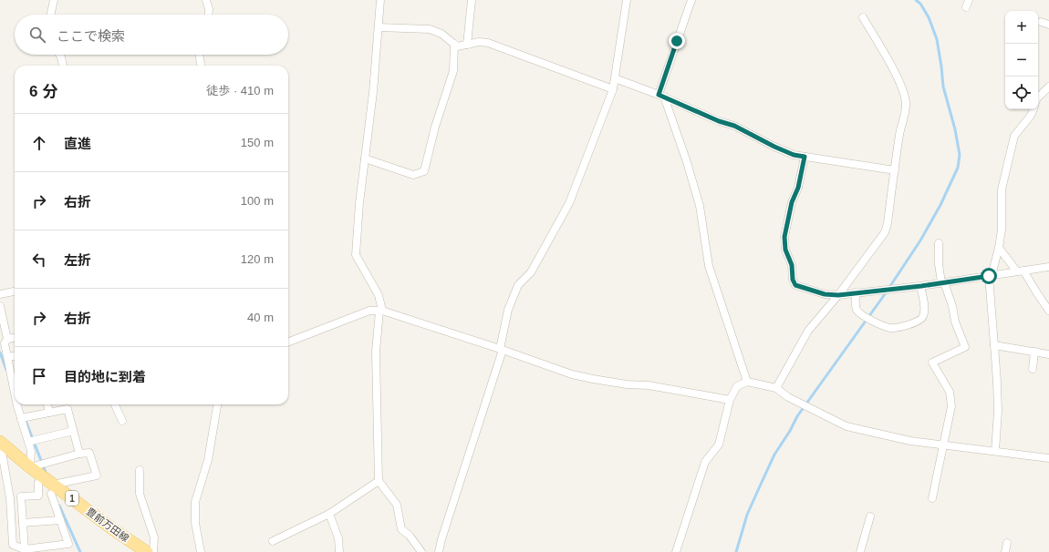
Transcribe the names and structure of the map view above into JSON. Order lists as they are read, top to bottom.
{
  "streets": {
    "main road": ["1", "豊前万田線"]
  },
  "page": {
    "map_buttons": ["+", "−"],
    "search": "ここで検索",
    "heading": ["6 分", "徒歩 · 410 m"],
    "list": [
      ["直進", "150 m"],
      ["右折", "100 m"],
      ["左折", "120 m"],
      ["右折", "40 m"],
      "目的地に到着"
    ]
  }
}
